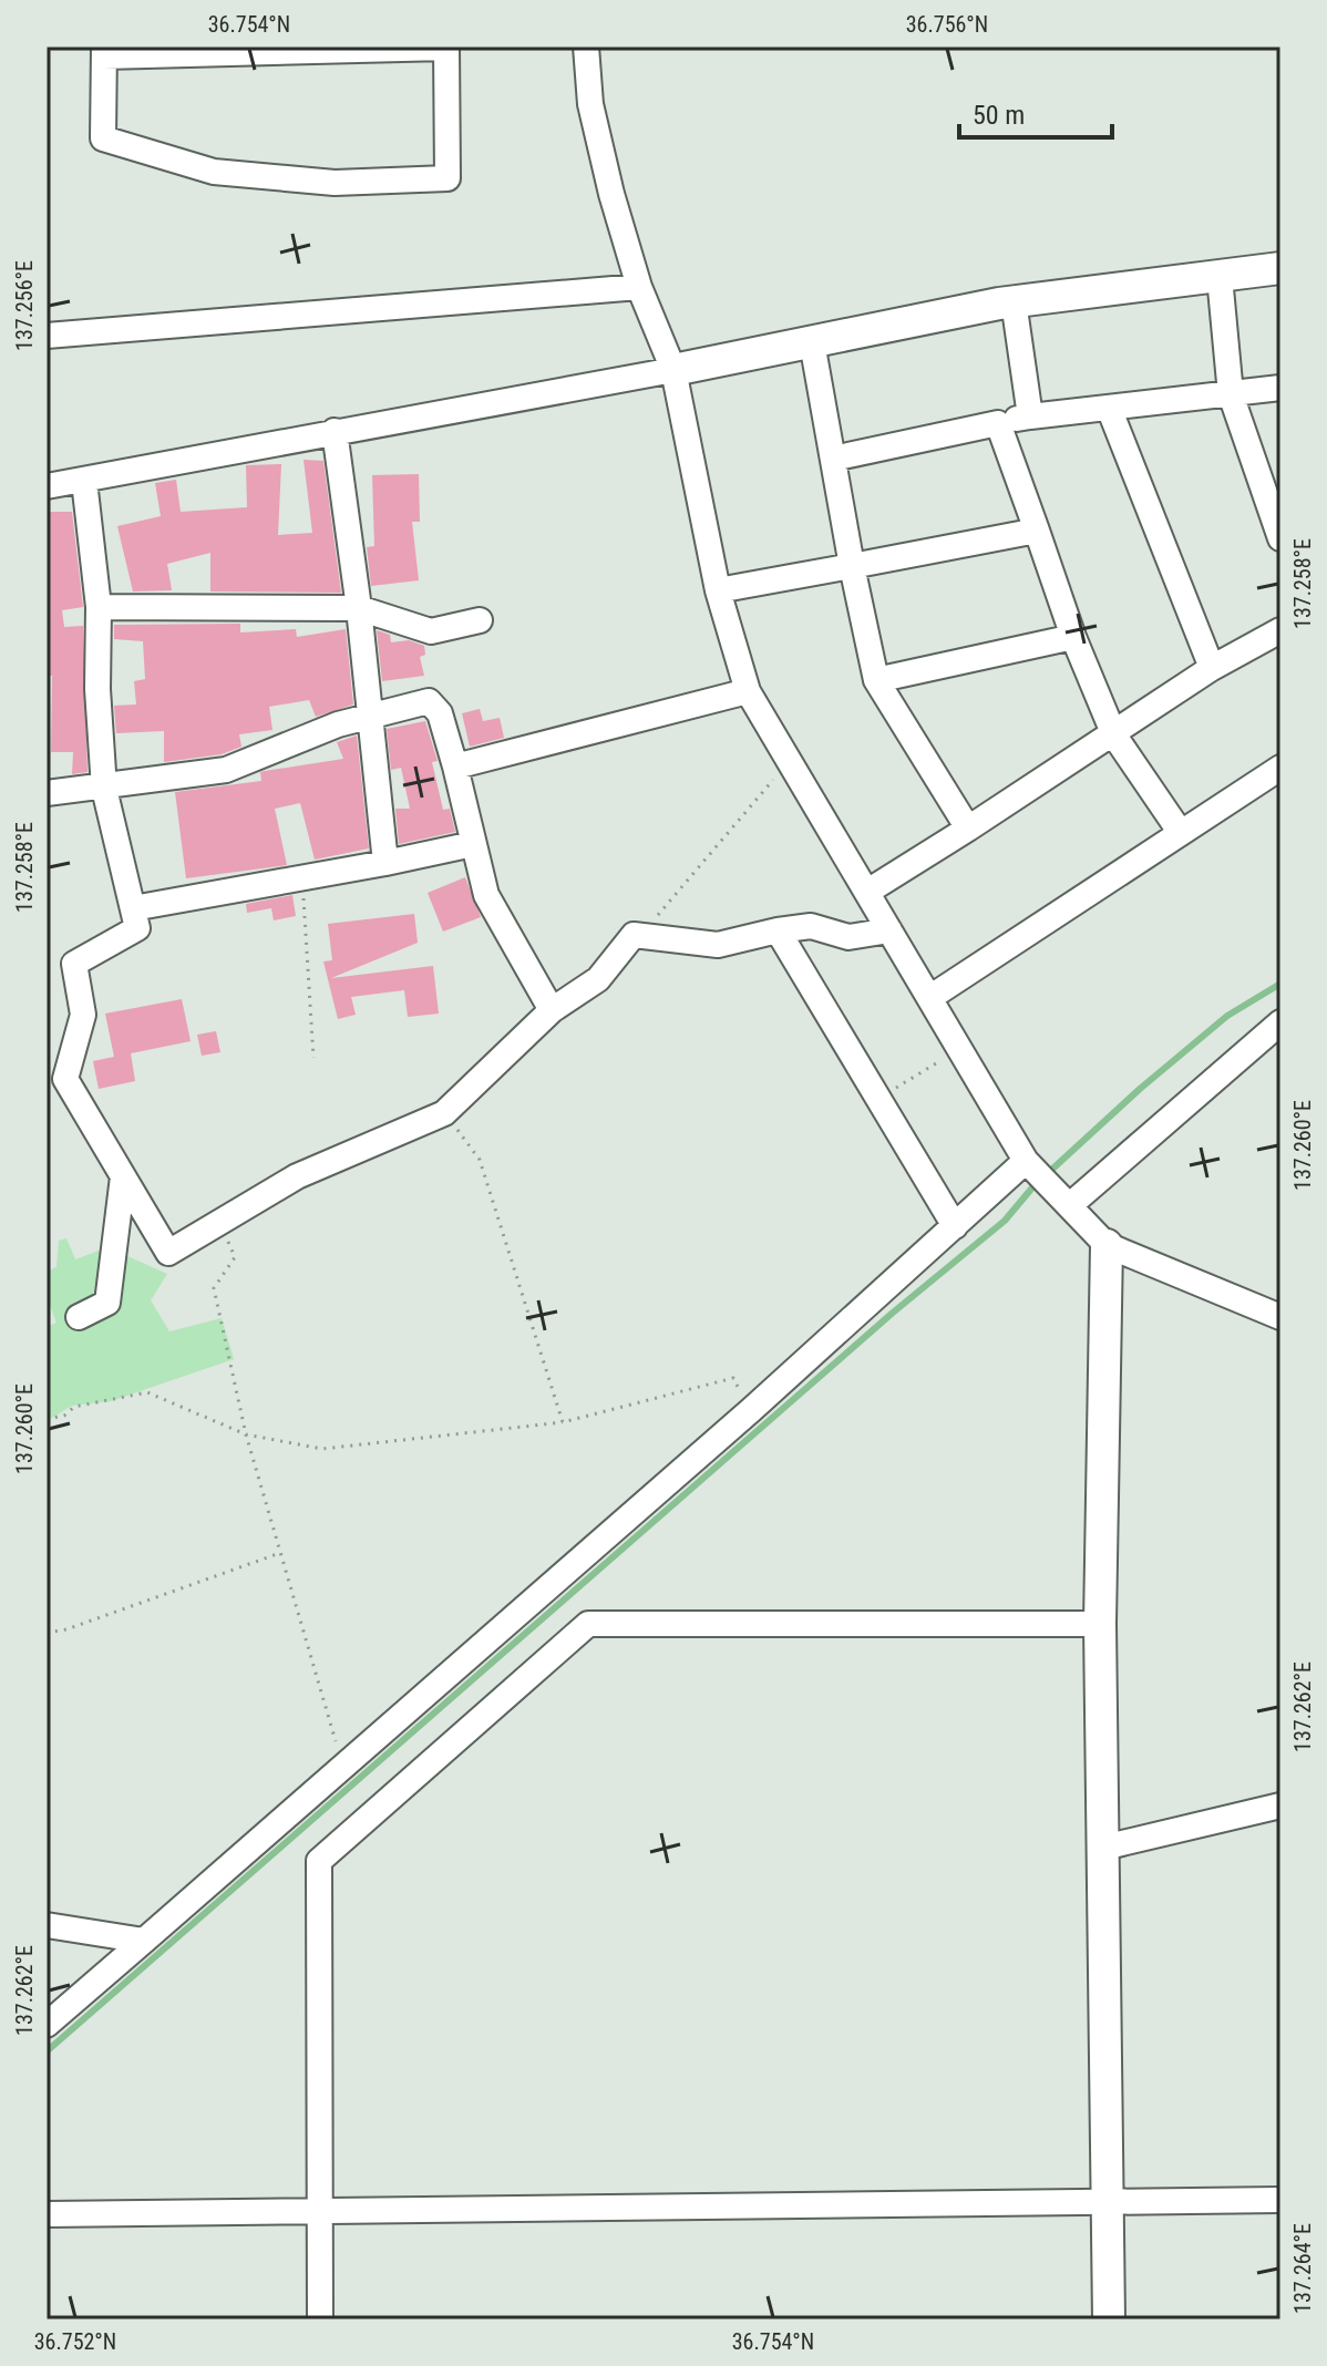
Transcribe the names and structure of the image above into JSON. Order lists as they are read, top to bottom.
{
  "scale_bar": "50 m",
  "coordinates": [
    "36.754°N",
    "36.756°N",
    "137.256°E",
    "137.258°E",
    "137.260°E",
    "137.262°E",
    "137.264°E",
    "36.752°N"
  ]
}
